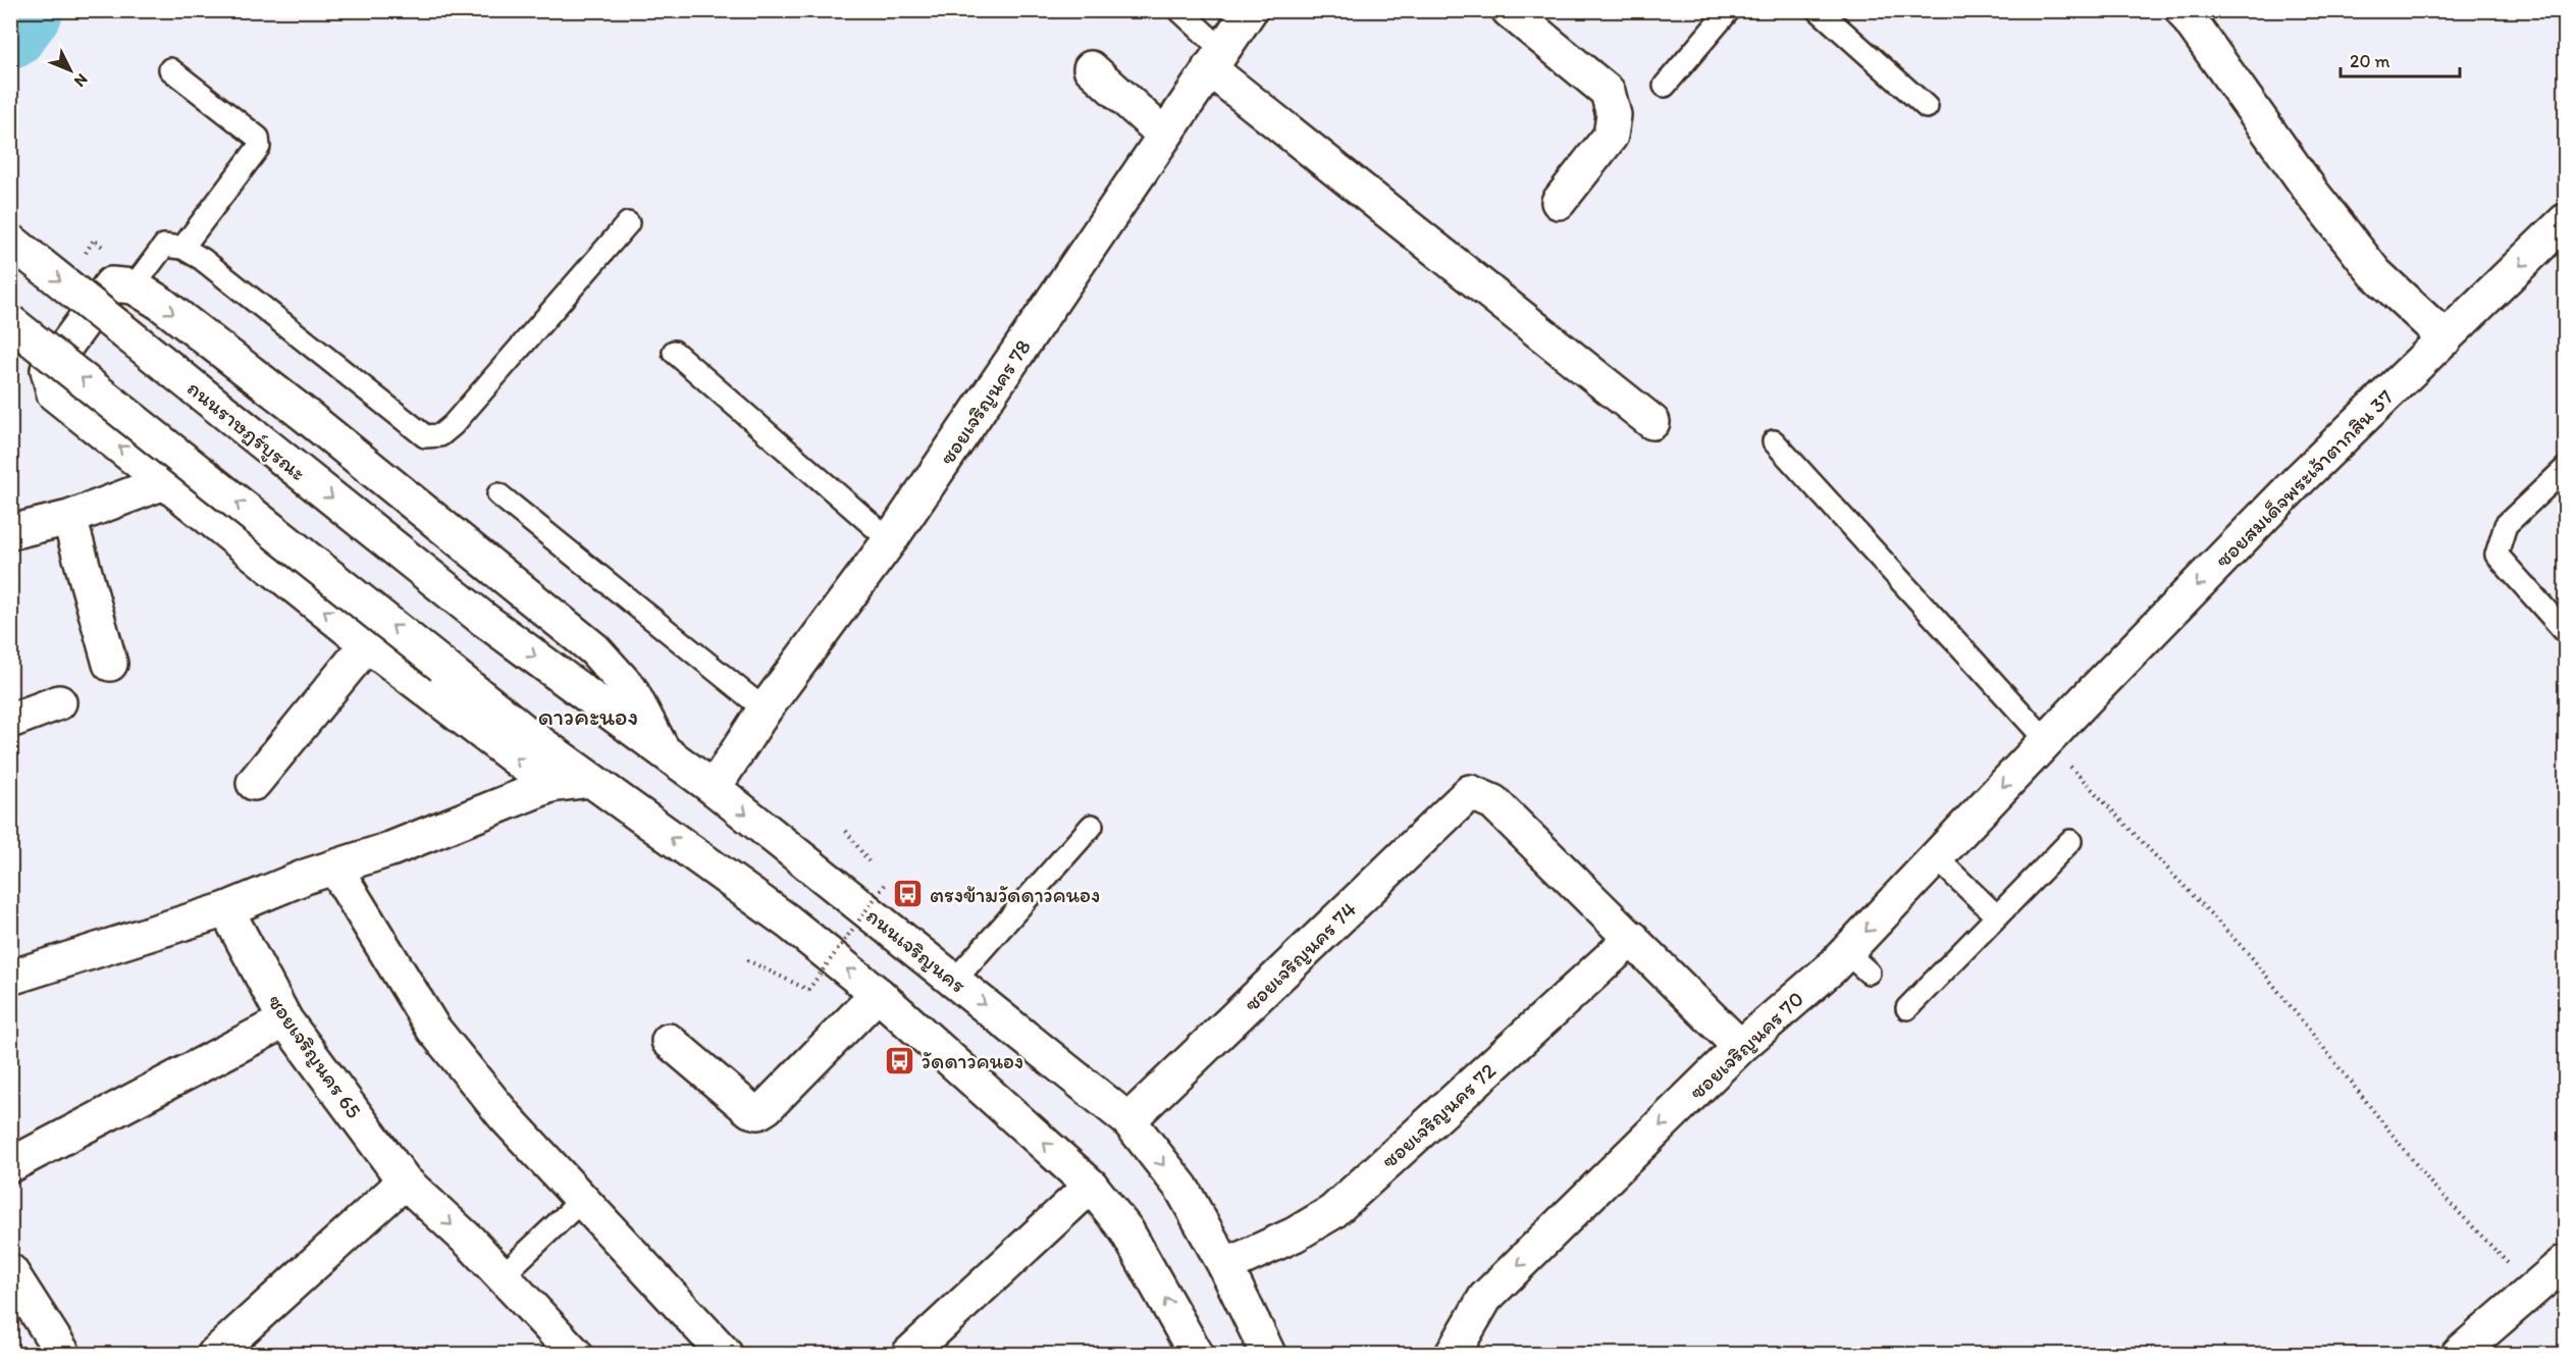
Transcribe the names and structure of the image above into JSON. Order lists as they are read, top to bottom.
{
  "streets": {
    "street": [
      "ซอยเจริญนคร 78",
      "ถนนราษฎร์บูรณะ",
      "ซอยสมเด็จพระเจ้าตากสิน 37",
      "ถนนเจริญนคร",
      "ซอยเจริญนคร 74",
      "ซอยเจริญนคร 70",
      "ซอยเจริญนคร 65",
      "ซอยเจริญนคร 72"
    ]
  },
  "crossings": [
    ["ซอยเจริญนคร 78", "ถนนเจริญนคร"],
    ["ถนนราษฎร์บูรณะ", "ถนนเจริญนคร"],
    ["ซอยสมเด็จพระเจ้าตากสิน 37", "ซอยเจริญนคร 70"],
    ["ถนนเจริญนคร", "ซอยเจริญนคร 74"],
    ["ถนนเจริญนคร", "ซอยเจริญนคร 72"],
    ["ซอยเจริญนคร 74", "ซอยเจริญนคร 72"]
  ],
  "one_way": ["ซอยสมเด็จพระเจ้าตากสิน 37", "ซอยเจริญนคร 70"],
  "districts": ["ดาวคะนอง"],
  "places": {
    "bus stop": ["ตรงข้ามวัดดาวคนอง", "วัดดาวคนอง"]
  },
  "scale_bar": "20 m",
  "north": "bottom right"
}
